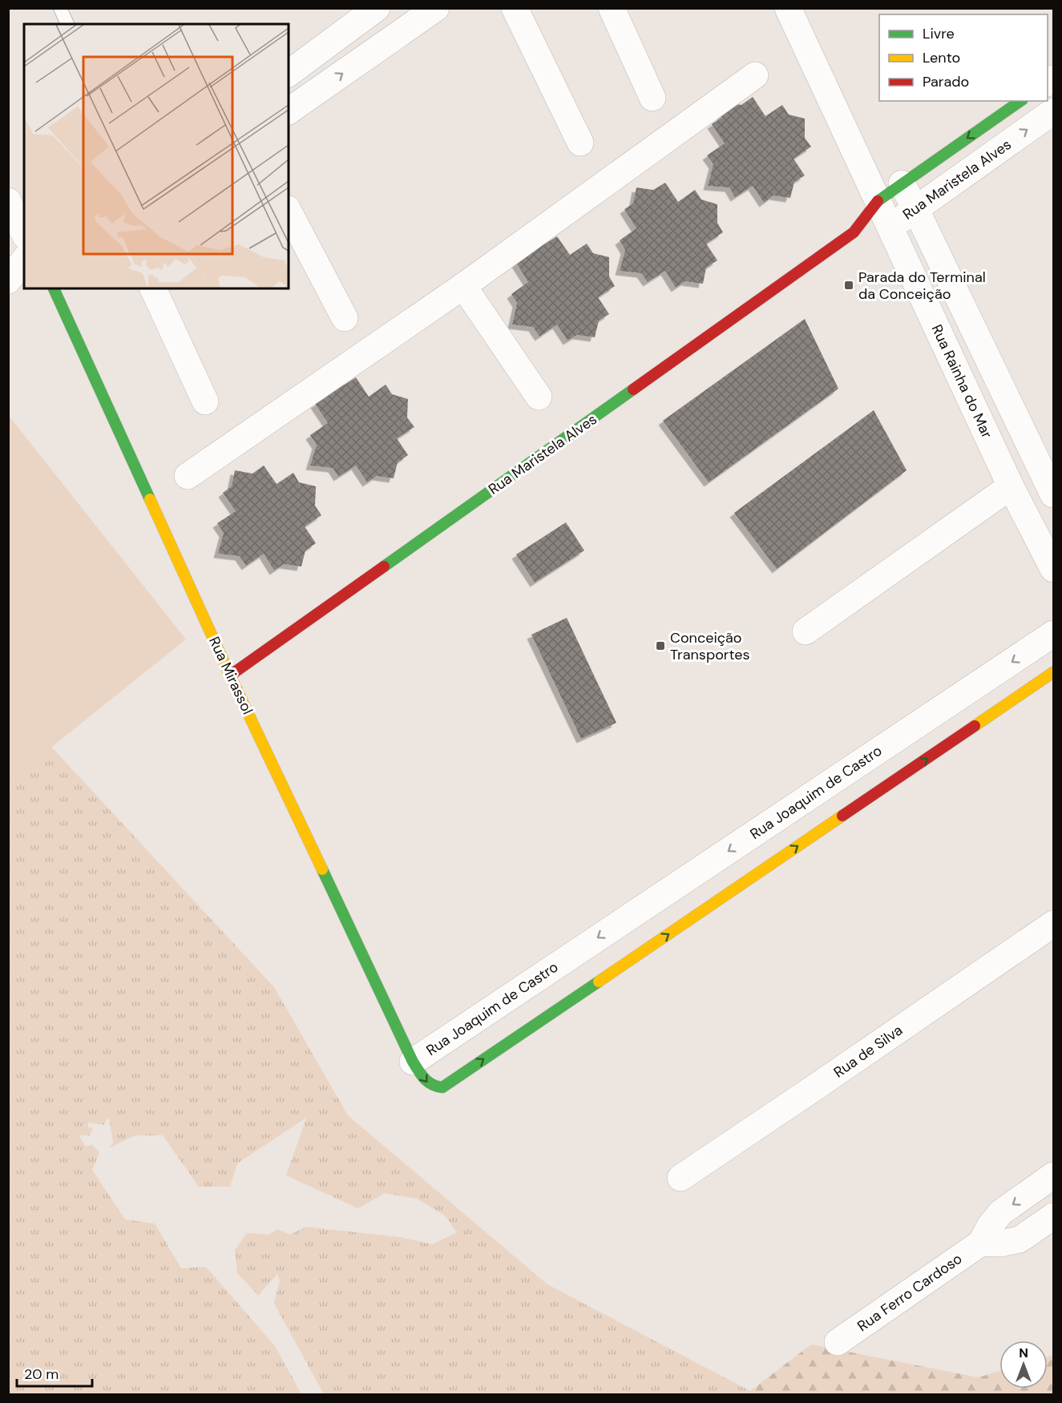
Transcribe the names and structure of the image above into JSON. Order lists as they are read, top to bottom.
{
  "streets": {
    "street": [
      "Rua Maristela Alves",
      "Rua Rainha do Mar",
      "Rua Mirassol",
      "Rua Joaquim de Castro",
      "Rua de Silva",
      "Rua Ferro Cardoso"
    ]
  },
  "crossings": [
    ["Rua Maristela Alves", "Rua Rainha do Mar"],
    ["Rua Maristela Alves", "Rua Mirassol"],
    ["Rua Mirassol", "Rua Joaquim de Castro"]
  ],
  "one_way": ["Rua Ferro Cardoso"],
  "places": {
    "transit": ["Parada do Terminal da Conceição", "Conceição Transportes"]
  },
  "legend": ["Livre", "Lento", "Parado"],
  "scale_bar": "20 m",
  "north": "top"
}
